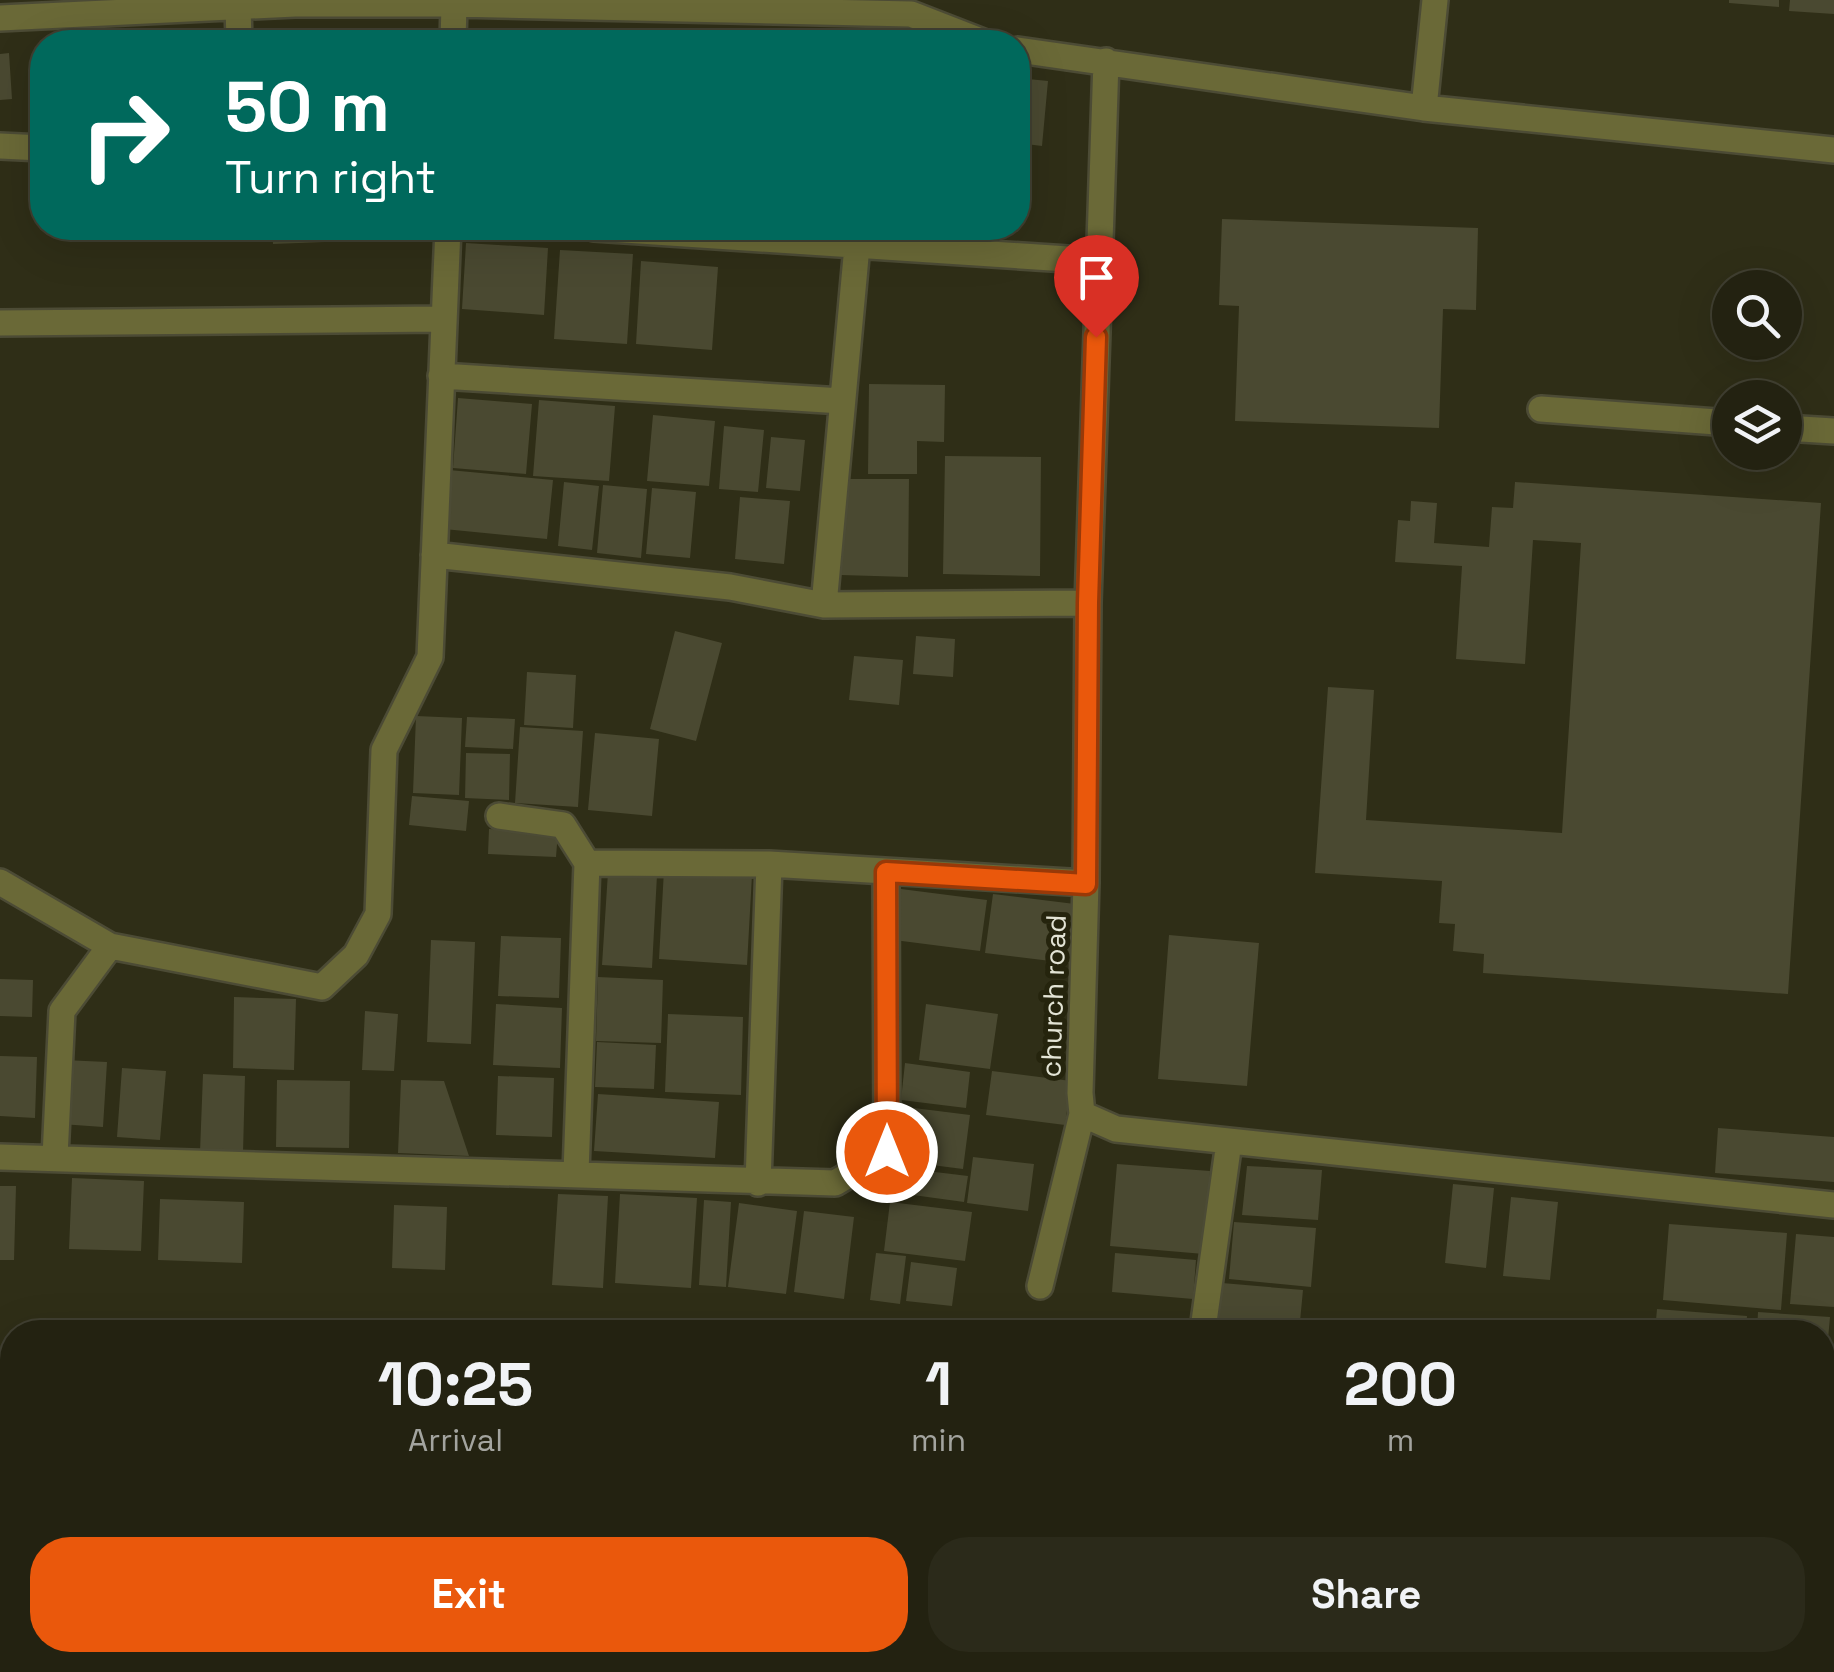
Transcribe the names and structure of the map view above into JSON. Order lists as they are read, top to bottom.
{
  "streets": {
    "street": ["church road"]
  },
  "page": {
    "turn": ["50 m", "Turn right"],
    "eta": [
      "10:25",
      "Arrival",
      "1",
      "min",
      "200",
      "m"
    ],
    "buttons": ["Exit", "Share"]
  }
}
